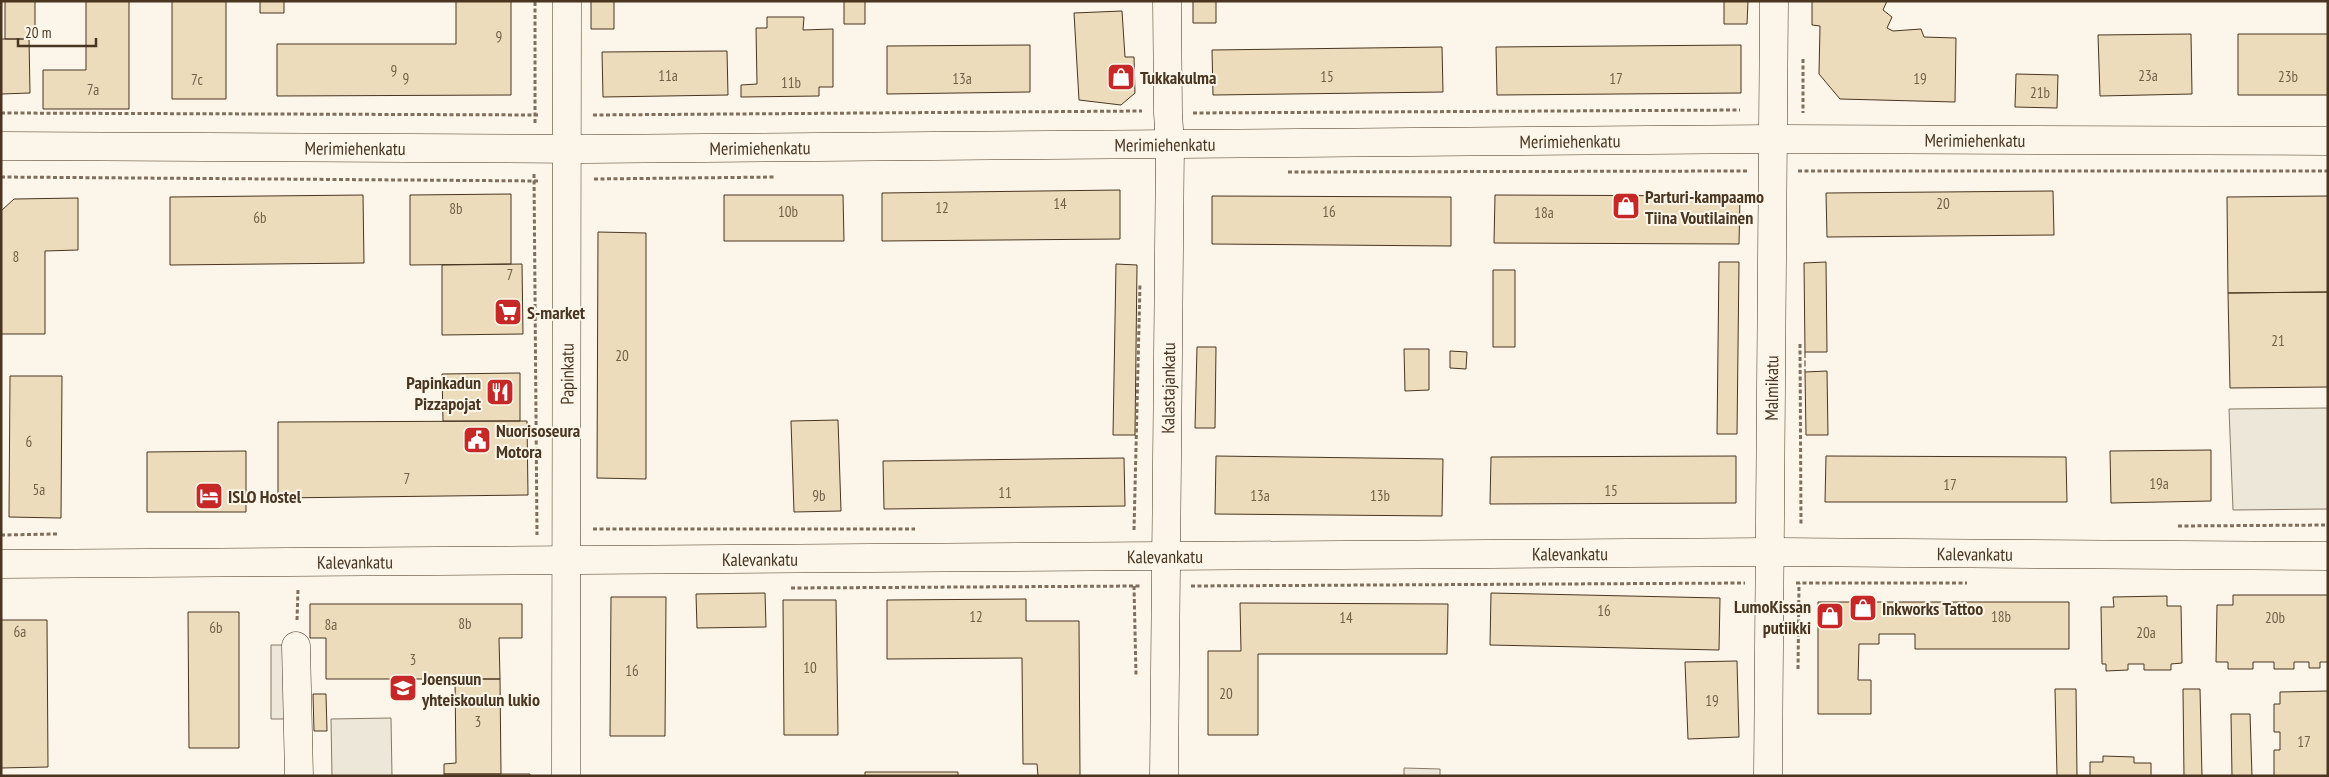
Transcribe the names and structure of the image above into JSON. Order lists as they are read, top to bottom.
{
  "streets": {
    "street": [
      "Merimiehenkatu",
      "Papinkatu",
      "Kalastajankatu",
      "Malmikatu",
      "Kalevankatu"
    ]
  },
  "crossings": [
    ["Merimiehenkatu", "Papinkatu"],
    ["Merimiehenkatu", "Kalastajankatu"],
    ["Merimiehenkatu", "Malmikatu"],
    ["Papinkatu", "Kalevankatu"],
    ["Kalastajankatu", "Kalevankatu"],
    ["Malmikatu", "Kalevankatu"]
  ],
  "places": {
    "shop": [
      "Tukkakulma",
      "Parturi-kampaamo Tiina Voutilainen",
      "Inkworks Tattoo",
      "LumoKissan putiikki"
    ],
    "supermarket": ["S-market"],
    "restaurant": ["Papinkadun Pizzapojat"],
    "public building": ["Nuorisoseura Motora"],
    "hotel": ["ISLO Hostel"],
    "school or university": ["Joensuun yhteiskoulun lukio"]
  },
  "house_numbers": [
    "9",
    "9",
    "11a",
    "23a",
    "15",
    "23b",
    "9",
    "13a",
    "17",
    "19",
    "7c",
    "11b",
    "7a",
    "21b",
    "14",
    "20",
    "12",
    "8b",
    "10b",
    "16",
    "18a",
    "6b",
    "8",
    "7",
    "21",
    "20",
    "6",
    "7",
    "19a",
    "17",
    "5a",
    "15",
    "11",
    "9b",
    "13a",
    "13b",
    "16",
    "12",
    "18b",
    "14",
    "20b",
    "8b",
    "8a",
    "6b",
    "6a",
    "20a",
    "3",
    "10",
    "16",
    "20",
    "19",
    "3",
    "17"
  ],
  "scale_bar": "20 m"
}
